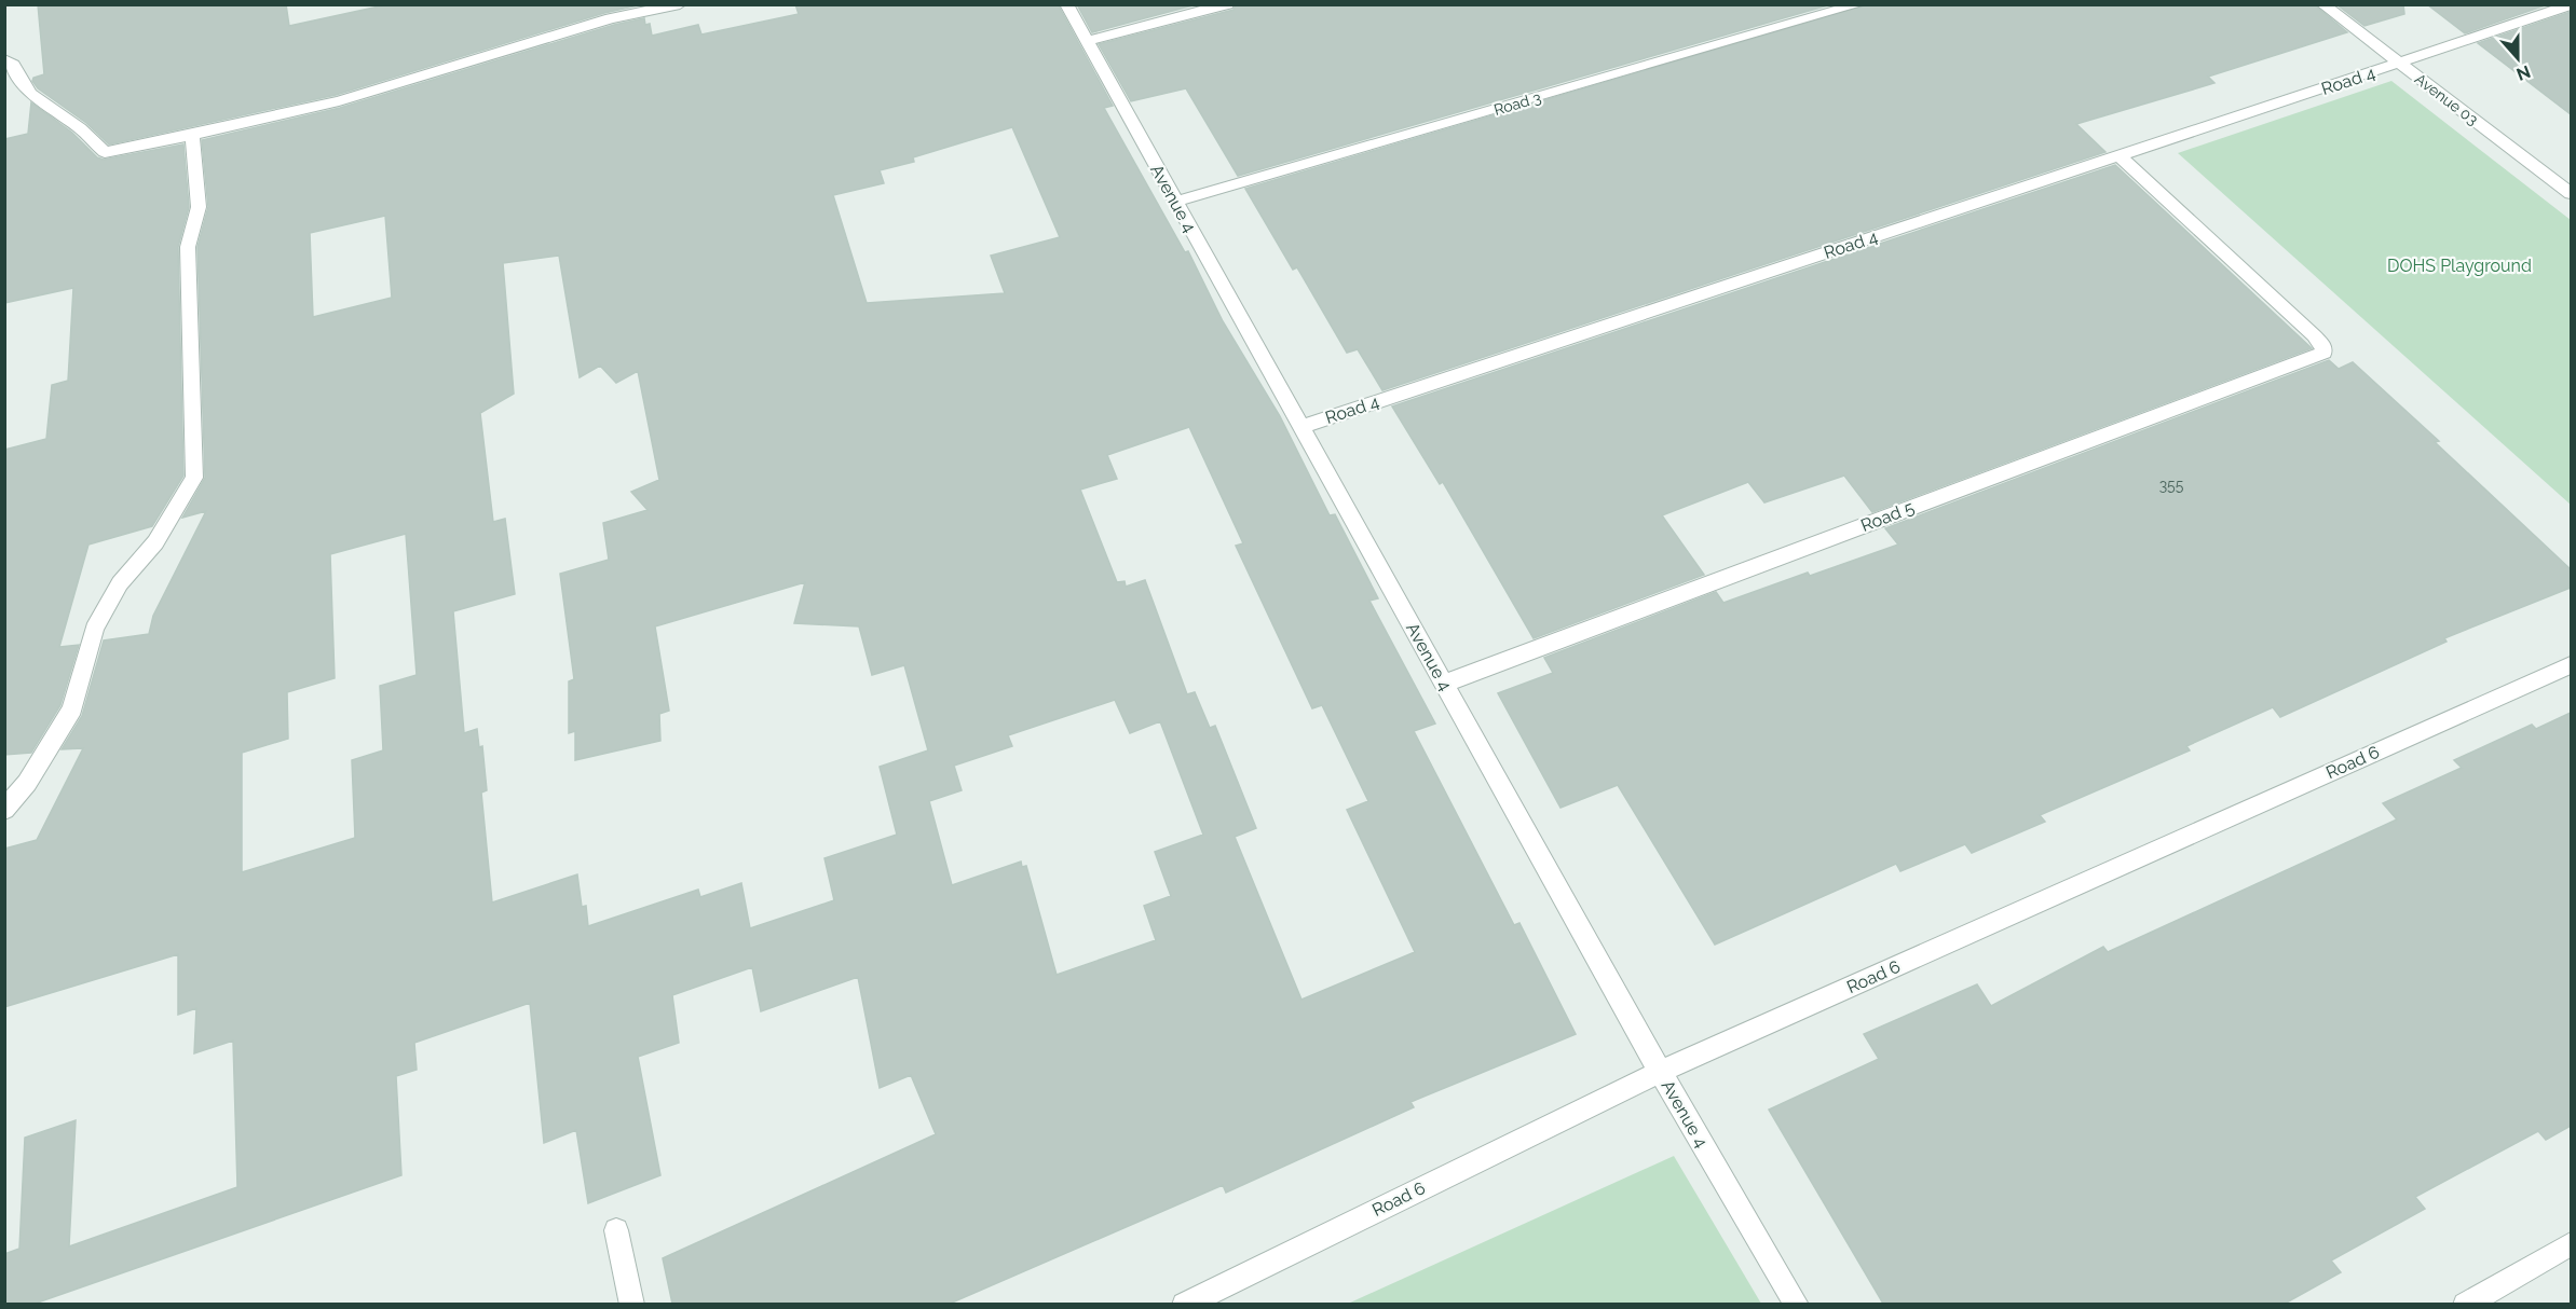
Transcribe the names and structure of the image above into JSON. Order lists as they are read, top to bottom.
{
  "streets": {
    "street": [
      "Road 4",
      "Avenue 03",
      "Road 3",
      "Avenue 4",
      "Road 5",
      "Road 6"
    ]
  },
  "crossings": [
    ["Road 4", "Avenue 03"],
    ["Road 4", "Avenue 4"],
    ["Road 4", "Road 5"],
    ["Road 3", "Avenue 4"],
    ["Avenue 4", "Road 5"],
    ["Avenue 4", "Road 6"]
  ],
  "parks": ["DOHS Playground"],
  "house_numbers": ["355"],
  "north": "bottom"
}
